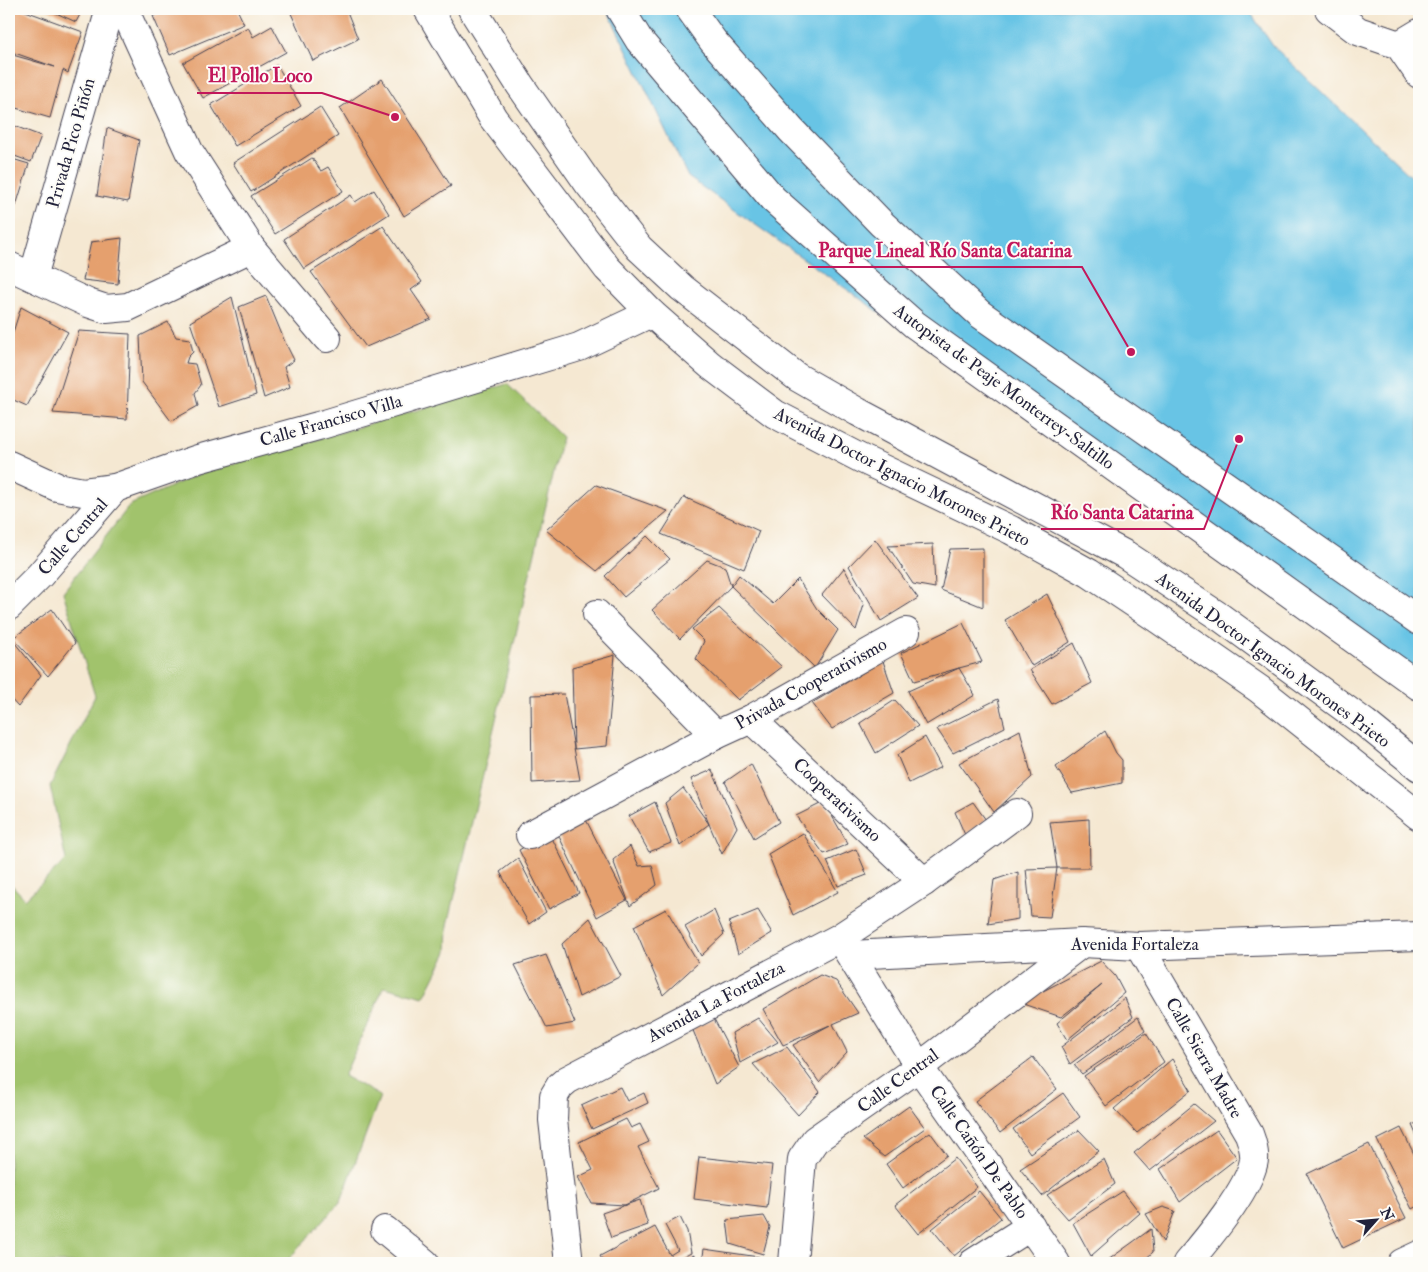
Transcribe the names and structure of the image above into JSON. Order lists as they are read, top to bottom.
{
  "streets": {
    "main road": [
      "Privada Pico Piñón",
      "Autopista de Peaje Monterrey-Saltillo",
      "Calle Francisco Villa",
      "Avenida Doctor Ignacio Morones Prieto",
      "Calle Central",
      "Privada Cooperativismo",
      "Cooperativismo",
      "Avenida Fortaleza",
      "Avenida La Fortaleza",
      "Calle Sierra Madre",
      "Calle Cañón De Pablo"
    ]
  },
  "crossings": [
    ["Calle Francisco Villa", "Avenida Doctor Ignacio Morones Prieto"],
    ["Calle Francisco Villa", "Calle Central"],
    ["Calle Central", "Avenida Fortaleza"],
    ["Calle Central", "Calle Cañón De Pablo"],
    ["Privada Cooperativismo", "Cooperativismo"],
    ["Cooperativismo", "Avenida La Fortaleza"],
    ["Avenida Fortaleza", "Avenida La Fortaleza"],
    ["Avenida Fortaleza", "Calle Sierra Madre"],
    ["Avenida Fortaleza", "Calle Cañón De Pablo"],
    ["Avenida La Fortaleza", "Calle Cañón De Pablo"]
  ],
  "places": ["El Pollo Loco", "Parque Lineal Río Santa Catarina", "Río Santa Catarina"],
  "north": "top right"
}
